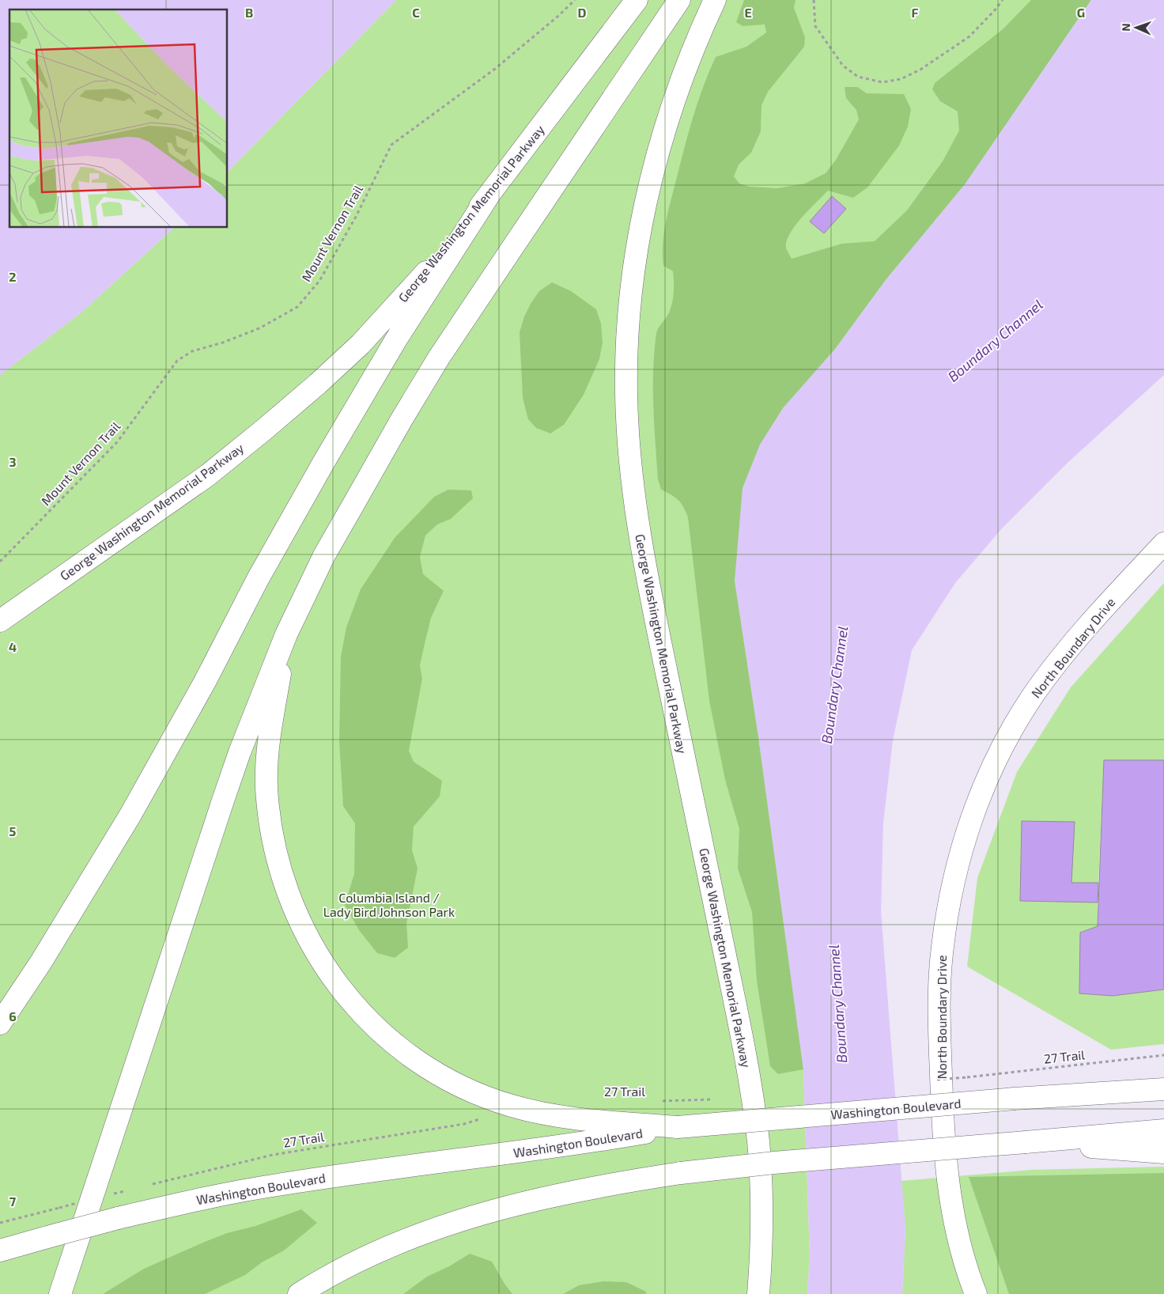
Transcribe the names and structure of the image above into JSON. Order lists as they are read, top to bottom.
{
  "streets": {
    "main road": ["George Washington Memorial Parkway", "North Boundary Drive", "Washington Boulevard"],
    "path": ["Mount Vernon Trail", "27 Trail"]
  },
  "water": ["Boundary Channel"],
  "parks": ["Columbia Island / Lady Bird Johnson Park"],
  "north": "left",
  "grid": {
    "columns": [
      "B",
      "C",
      "D",
      "E",
      "F",
      "G"
    ],
    "rows": [
      "2",
      "3",
      "4",
      "5",
      "6",
      "7"
    ]
  }
}
